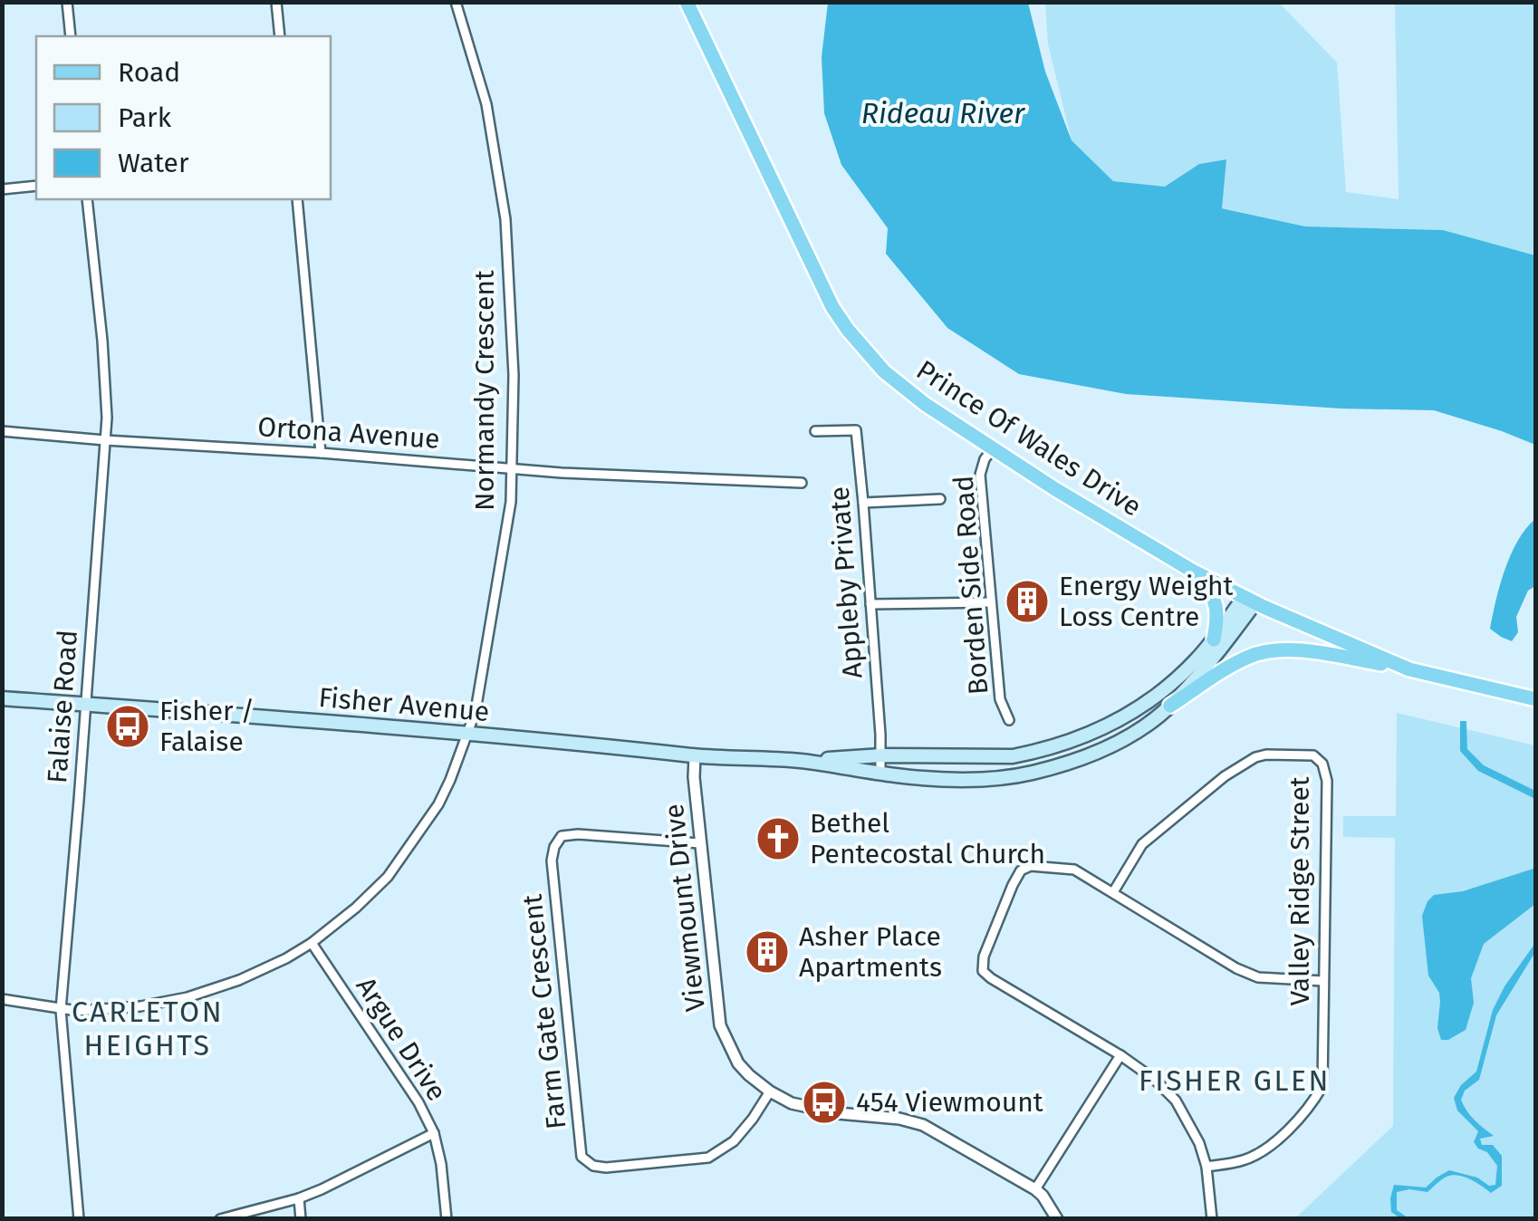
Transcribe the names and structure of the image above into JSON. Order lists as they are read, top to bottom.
{
  "streets": {
    "main road": ["Prince Of Wales Drive", "Fisher Avenue"],
    "street": [
      "Normandy Crescent",
      "Ortona Avenue",
      "Appleby Private",
      "Borden Side Road",
      "Falaise Road",
      "Valley Ridge Street",
      "Viewmount Drive",
      "Farm Gate Crescent",
      "Argue Drive"
    ]
  },
  "crossings": [
    ["Normandy Crescent", "Ortona Avenue"],
    ["Normandy Crescent", "Fisher Avenue"],
    ["Normandy Crescent", "Falaise Road"],
    ["Normandy Crescent", "Argue Drive"],
    ["Ortona Avenue", "Falaise Road"],
    ["Prince Of Wales Drive", "Borden Side Road"],
    ["Prince Of Wales Drive", "Fisher Avenue"],
    ["Appleby Private", "Fisher Avenue"],
    ["Fisher Avenue", "Falaise Road"],
    ["Fisher Avenue", "Viewmount Drive"],
    ["Viewmount Drive", "Farm Gate Crescent"]
  ],
  "districts": ["CARLETON HEIGHTS", "FISHER GLEN"],
  "water": ["Rideau River"],
  "places": {
    "building": ["Energy Weight Loss Centre", "Asher Place Apartments"],
    "bus stop": ["Fisher / Falaise", "454 Viewmount"],
    "church": ["Bethel Pentecostal Church"]
  },
  "legend": ["Road", "Park", "Water"]
}
